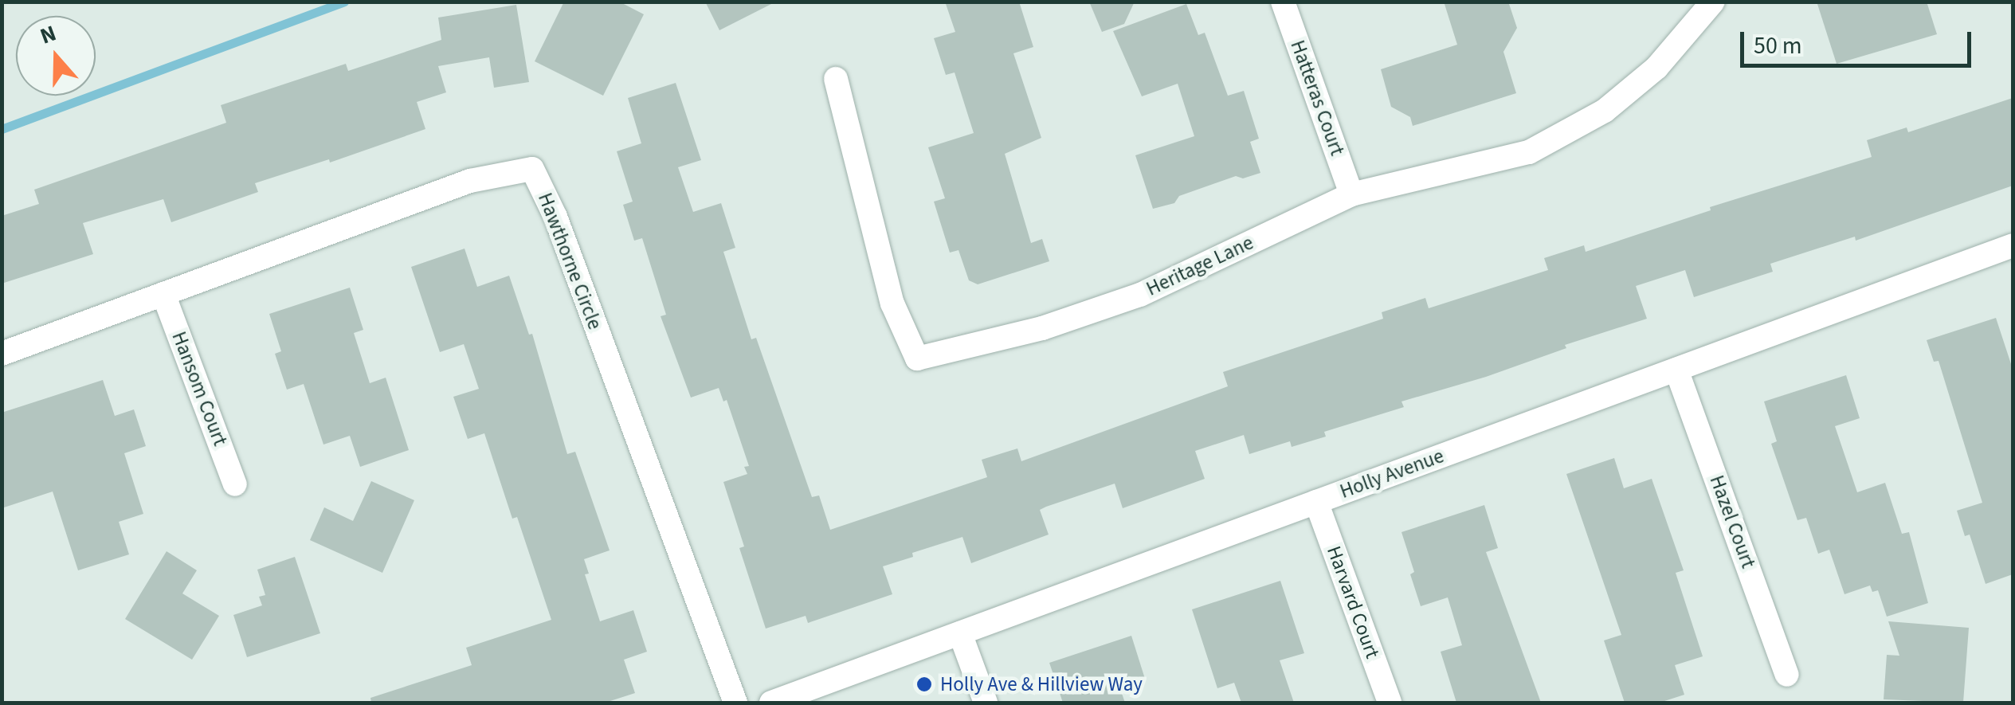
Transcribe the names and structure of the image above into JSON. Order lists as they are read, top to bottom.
{
  "streets": {
    "street": [
      "Hatteras Court",
      "Hawthorne Circle",
      "Heritage Lane",
      "Hansom Court",
      "Holly Avenue",
      "Hazel Court",
      "Harvard Court"
    ]
  },
  "crossings": [
    ["Hatteras Court", "Heritage Lane"],
    ["Hawthorne Circle", "Hansom Court"],
    ["Holly Avenue", "Hazel Court"],
    ["Holly Avenue", "Harvard Court"]
  ],
  "places": ["Holly Ave & Hillview Way"],
  "scale_bar": "50 m",
  "north": "top"
}
